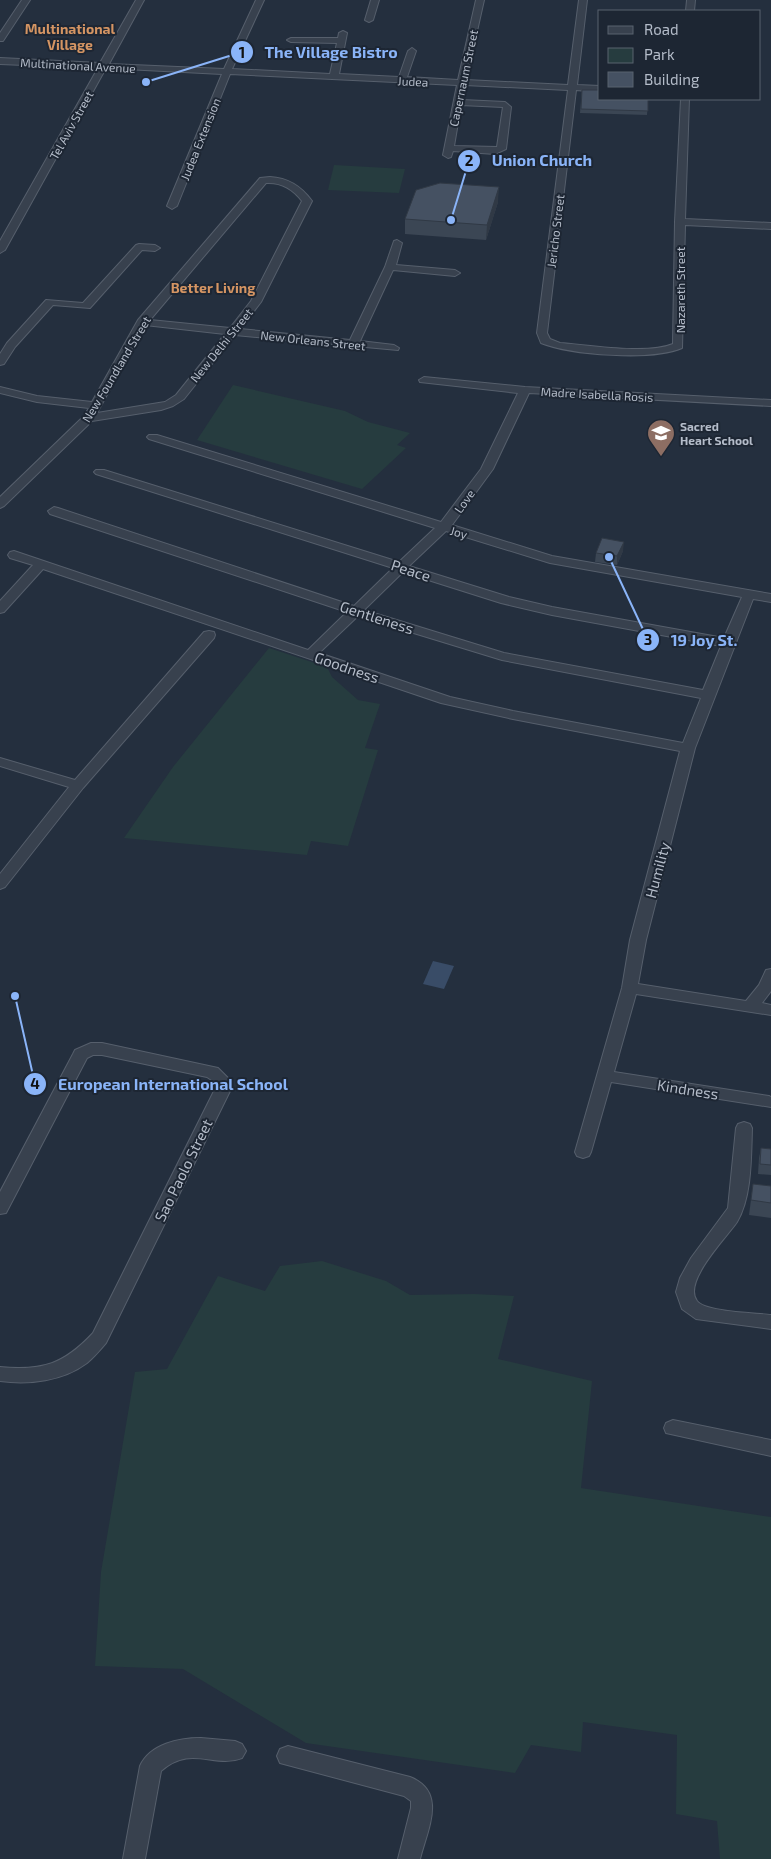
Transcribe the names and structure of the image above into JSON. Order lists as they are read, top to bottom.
{
  "streets": {
    "street": [
      "Multinational Avenue",
      "Capernaum Street",
      "Judea",
      "Tel Aviv Street",
      "Judea Extension",
      "Jericho Street",
      "Nazareth Street",
      "New Orleans Street",
      "New Delhi Street",
      "New Foundland Street",
      "Madre Isabella Rosis",
      "Love",
      "Joy",
      "Peace",
      "Gentleness",
      "Goodness",
      "Humility",
      "Kindness",
      "Sao Paolo Street"
    ]
  },
  "crossings": [
    ["Multinational Avenue", "Judea"],
    ["Multinational Avenue", "Tel Aviv Street"],
    ["Multinational Avenue", "Judea Extension"],
    ["Capernaum Street", "Judea"],
    ["Judea", "Judea Extension"],
    ["Judea", "Jericho Street"],
    ["Jericho Street", "Nazareth Street"],
    ["New Orleans Street", "New Delhi Street"],
    ["New Orleans Street", "New Foundland Street"],
    ["New Delhi Street", "New Foundland Street"],
    ["Madre Isabella Rosis", "Love"],
    ["Love", "Joy"],
    ["Love", "Peace"],
    ["Love", "Gentleness"],
    ["Love", "Goodness"],
    ["Joy", "Humility"],
    ["Peace", "Humility"],
    ["Gentleness", "Humility"],
    ["Goodness", "Humility"],
    ["Humility", "Kindness"]
  ],
  "districts": ["Multinational Village", "Better Living"],
  "places": {
    "other": [
      "The Village Bistro",
      "Union Church",
      "19 Joy St.",
      "European International School"
    ],
    "school or university": ["Sacred Heart School"]
  },
  "legend": ["Road", "Park", "Building"]
}
